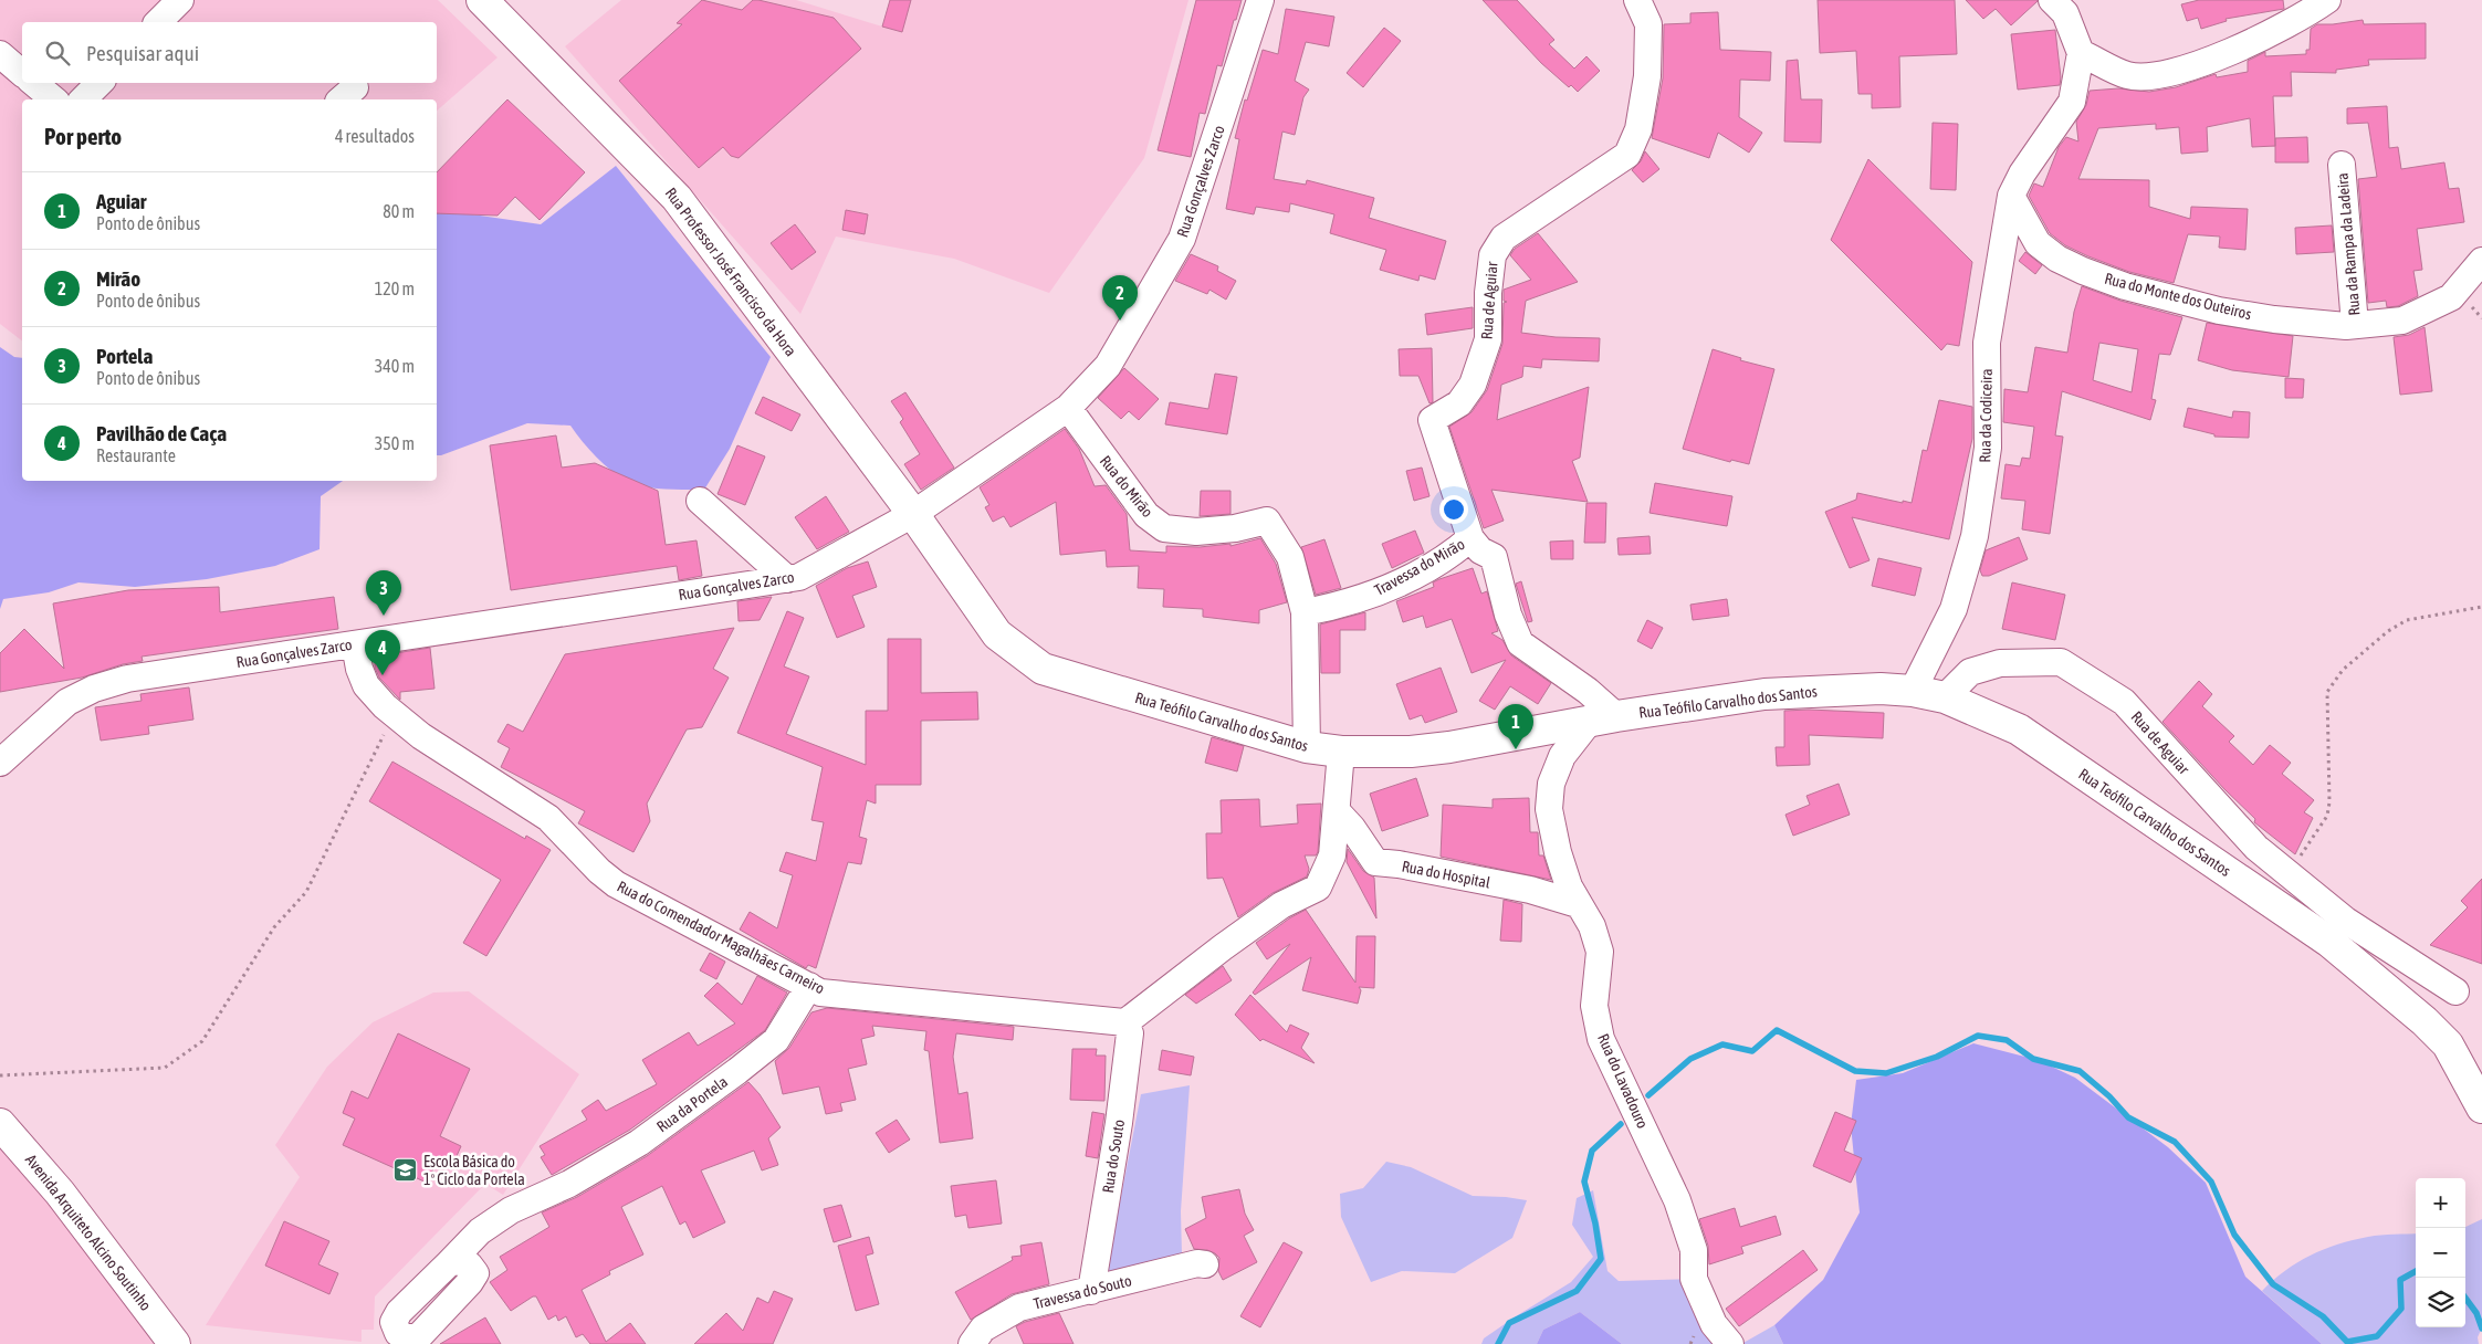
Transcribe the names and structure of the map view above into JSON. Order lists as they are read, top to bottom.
{
  "streets": {
    "main road": ["Rua Professor José Francisco da Hora", "Rua Teófilo Carvalho dos Santos", "Avenida Arquiteto Alcino Soutinho"],
    "street": [
      "Rua Gonçalves Zarco",
      "Rua da Rampa da Ladeira",
      "Rua do Monte dos Outeiros",
      "Rua de Aguiar",
      "Rua da Codiceira",
      "Rua do Mirão",
      "Travessa do Mirão",
      "Rua do Hospital",
      "Rua do Comendador Magalhães Carneiro",
      "Rua do Lavadouro",
      "Rua da Portela",
      "Rua do Souto",
      "Travessa do Souto"
    ]
  },
  "crossings": [
    ["Rua Gonçalves Zarco", "Rua Professor José Francisco da Hora"],
    ["Rua Gonçalves Zarco", "Rua do Mirão"],
    ["Rua Gonçalves Zarco", "Rua Teófilo Carvalho dos Santos"],
    ["Rua Gonçalves Zarco", "Rua do Comendador Magalhães Carneiro"],
    ["Rua da Rampa da Ladeira", "Rua do Monte dos Outeiros"],
    ["Rua Professor José Francisco da Hora", "Rua Teófilo Carvalho dos Santos"],
    ["Rua do Monte dos Outeiros", "Rua da Codiceira"],
    ["Rua de Aguiar", "Travessa do Mirão"],
    ["Rua de Aguiar", "Rua Teófilo Carvalho dos Santos"],
    ["Rua da Codiceira", "Rua Teófilo Carvalho dos Santos"],
    ["Rua do Mirão", "Travessa do Mirão"],
    ["Rua do Mirão", "Rua Teófilo Carvalho dos Santos"],
    ["Rua Teófilo Carvalho dos Santos", "Rua do Lavadouro"],
    ["Rua do Hospital", "Rua do Lavadouro"],
    ["Rua do Comendador Magalhães Carneiro", "Rua da Portela"],
    ["Rua do Comendador Magalhães Carneiro", "Rua do Souto"],
    ["Rua do Souto", "Travessa do Souto"]
  ],
  "places": {
    "school or university": ["Escola Básica do 1º Ciclo da Portela"]
  },
  "page": {
    "search": "Pesquisar aqui",
    "heading": ["Por perto", "4 resultados"],
    "list": [
      {
        "mark": "1",
        "name": "Aguiar",
        "note": "Ponto de ônibus",
        "value": "80 m"
      },
      {
        "mark": "2",
        "name": "Mirão",
        "note": "Ponto de ônibus",
        "value": "120 m"
      },
      {
        "mark": "3",
        "name": "Portela",
        "note": "Ponto de ônibus",
        "value": "340 m"
      },
      {
        "mark": "4",
        "name": "Pavilhão de Caça",
        "note": "Restaurante",
        "value": "350 m"
      }
    ],
    "pins": [
      "2",
      "3",
      "4",
      "1"
    ],
    "map_buttons": ["+", "−"]
  }
}
